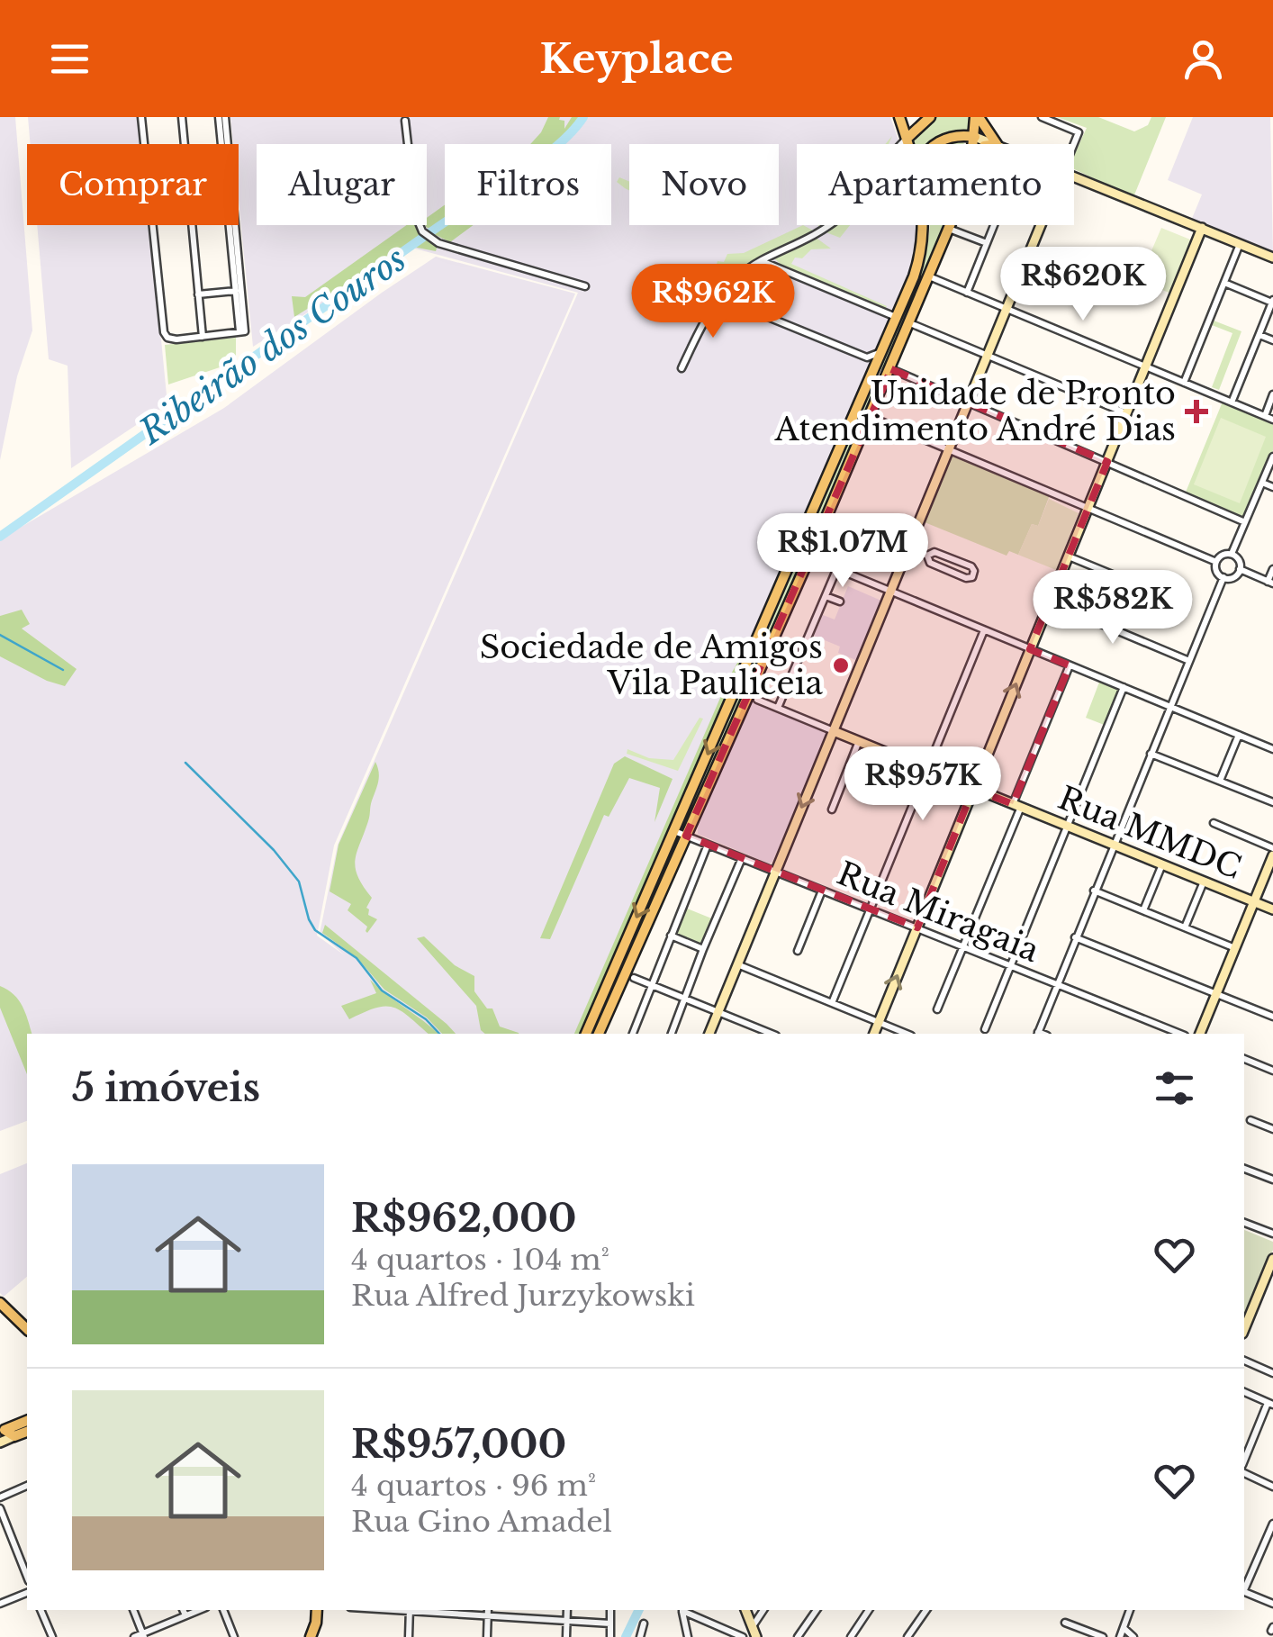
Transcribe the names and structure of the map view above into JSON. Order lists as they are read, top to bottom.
{
  "streets": {
    "street": ["Rua MMDC", "Rua Miragaia"]
  },
  "water": ["Ribeirão dos Couros"],
  "places": {
    "health": ["Unidade de Pronto Atendimento André Dias"],
    "other": ["Sociedade de Amigos Vila Pauliceia"]
  },
  "page": {
    "header": "Keyplace",
    "chip": [
      "Comprar",
      "Alugar",
      "Filtros",
      "Novo",
      "Apartamento"
    ],
    "price": [
      "R$620K",
      "R$962K",
      "R$1.07M",
      "R$582K",
      "R$957K"
    ],
    "heading": "5 imóveis",
    "list": [
      {
        "name": "R$962,000",
        "note": "4 quartos · 104 m² · Rua Alfred Jurzykowski"
      },
      {
        "name": "R$957,000",
        "note": "4 quartos · 96 m² · Rua Gino Amadel"
      }
    ]
  }
}
